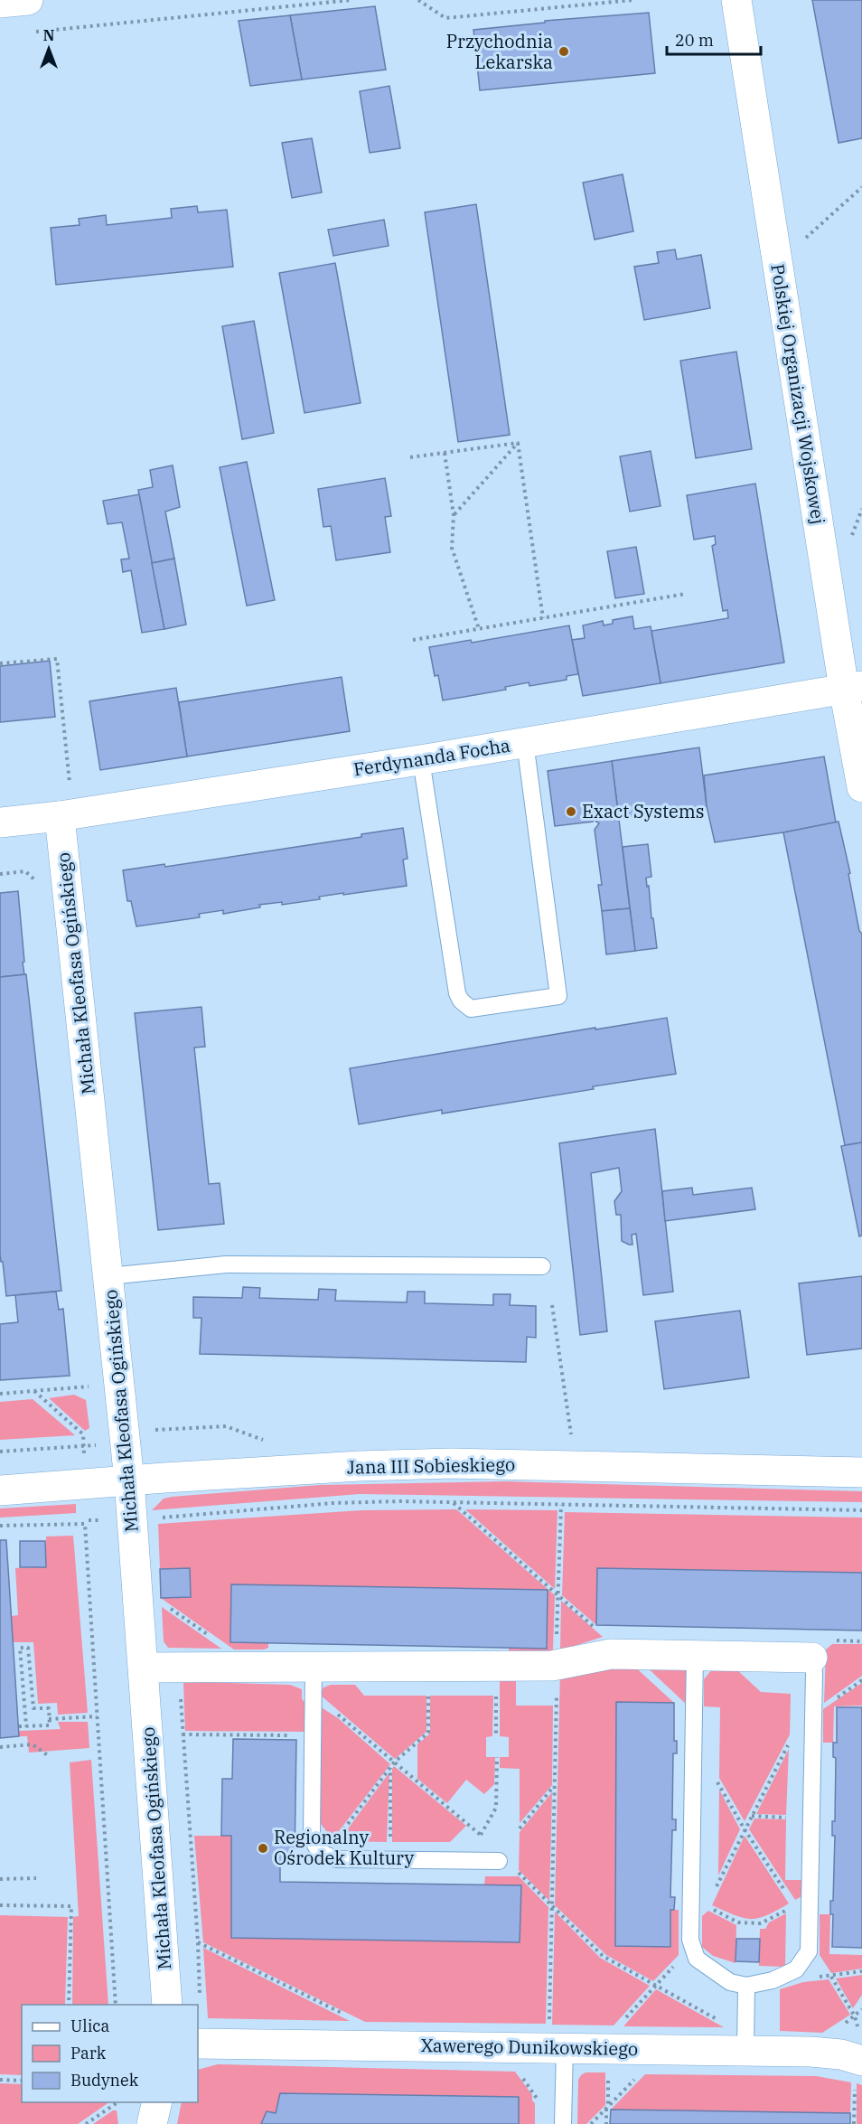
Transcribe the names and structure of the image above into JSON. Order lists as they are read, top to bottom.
{
  "streets": {
    "street": [
      "Polskiej Organizacji Wojskowej",
      "Ferdynanda Focha",
      "Michała Kleofasa Ogińskiego",
      "Jana III Sobieskiego",
      "Xawerego Dunikowskiego"
    ]
  },
  "crossings": [
    ["Polskiej Organizacji Wojskowej", "Ferdynanda Focha"],
    ["Ferdynanda Focha", "Michała Kleofasa Ogińskiego"],
    ["Michała Kleofasa Ogińskiego", "Jana III Sobieskiego"]
  ],
  "places": ["Przychodnia Lekarska", "Exact Systems", "Regionalny Ośrodek Kultury"],
  "legend": ["Ulica", "Park", "Budynek"],
  "scale_bar": "20 m",
  "north": "top"
}
